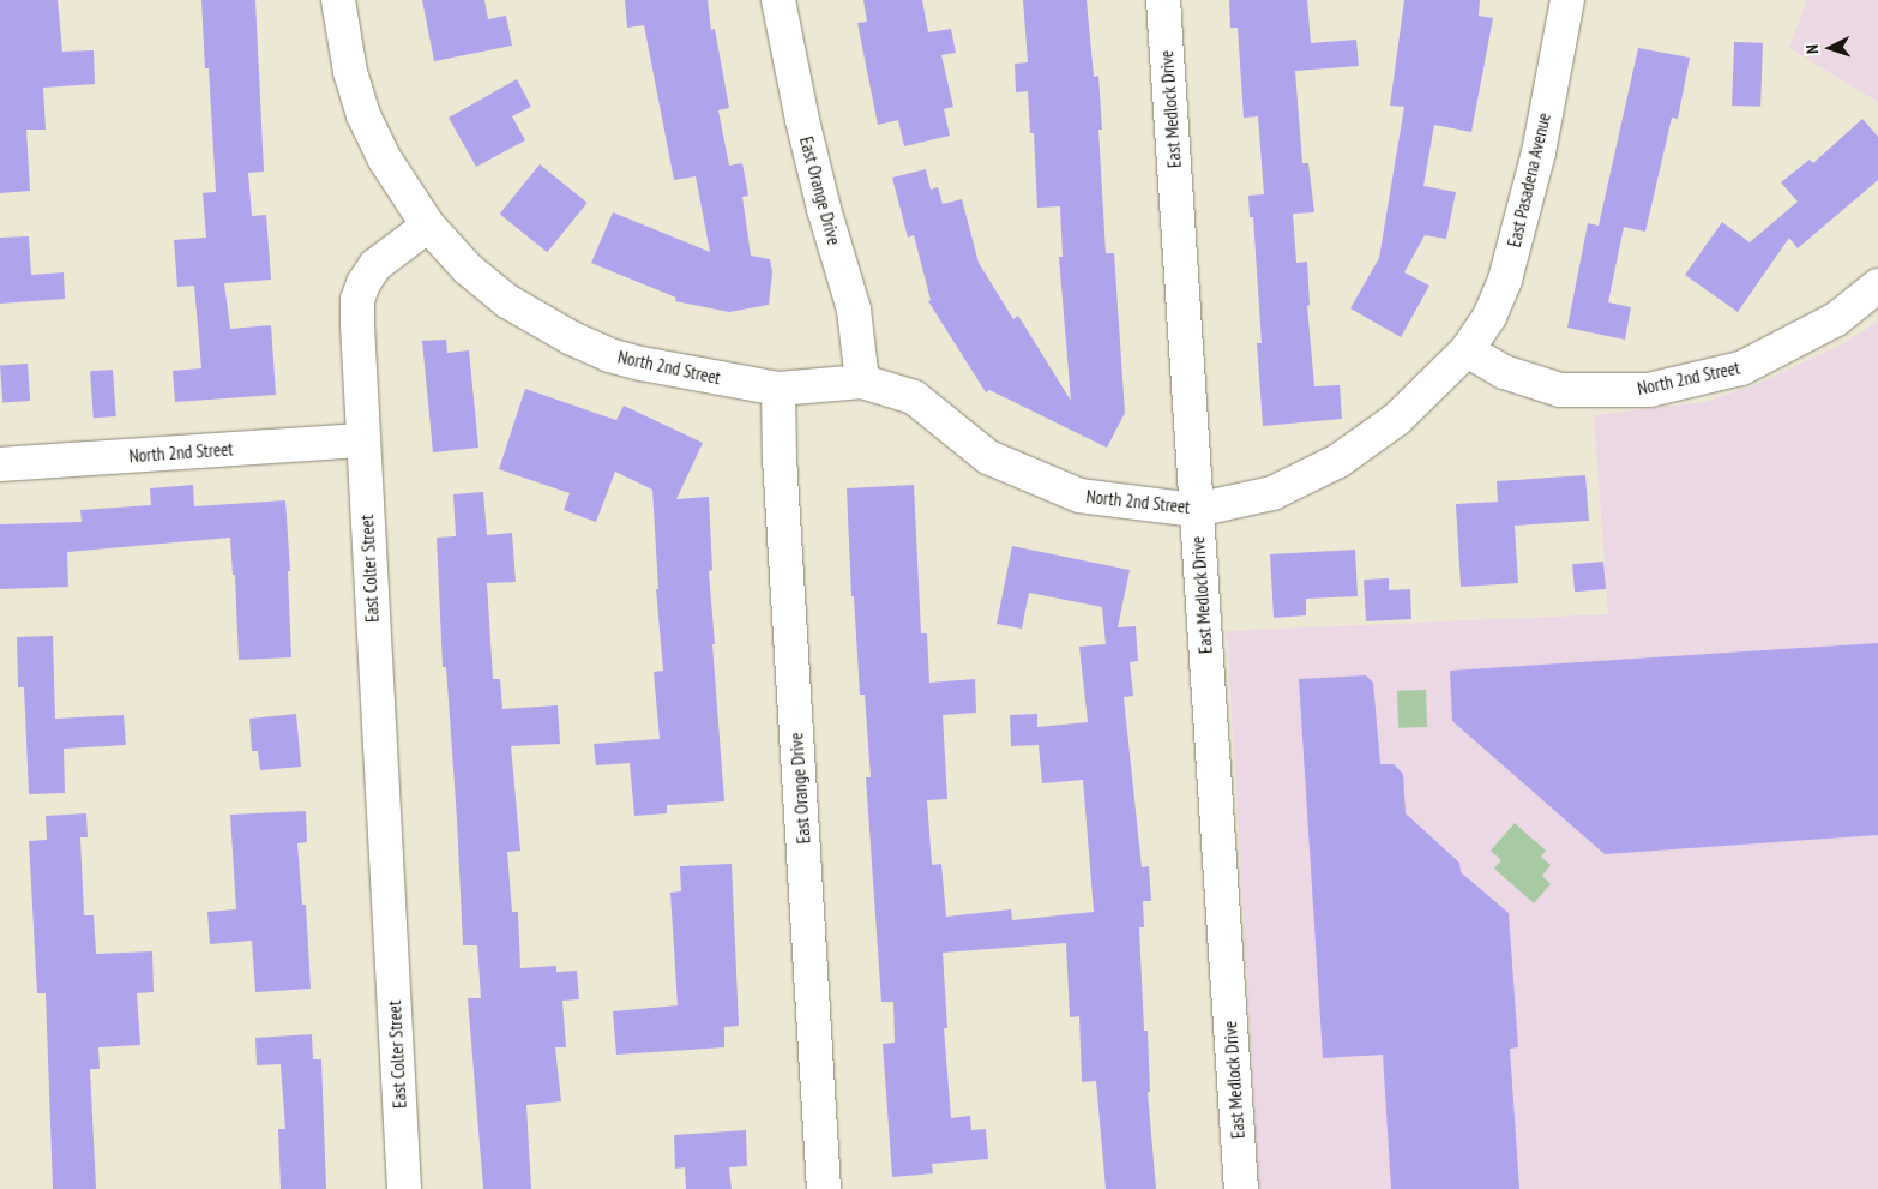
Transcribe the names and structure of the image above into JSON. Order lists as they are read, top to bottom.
{
  "streets": {
    "street": [
      "East Medlock Drive",
      "East Pasadena Avenue",
      "East Orange Drive",
      "North 2nd Street",
      "East Colter Street"
    ]
  },
  "crossings": [
    ["East Medlock Drive", "North 2nd Street"],
    ["East Pasadena Avenue", "North 2nd Street"],
    ["East Orange Drive", "North 2nd Street"],
    ["North 2nd Street", "East Colter Street"]
  ],
  "north": "left"
}
